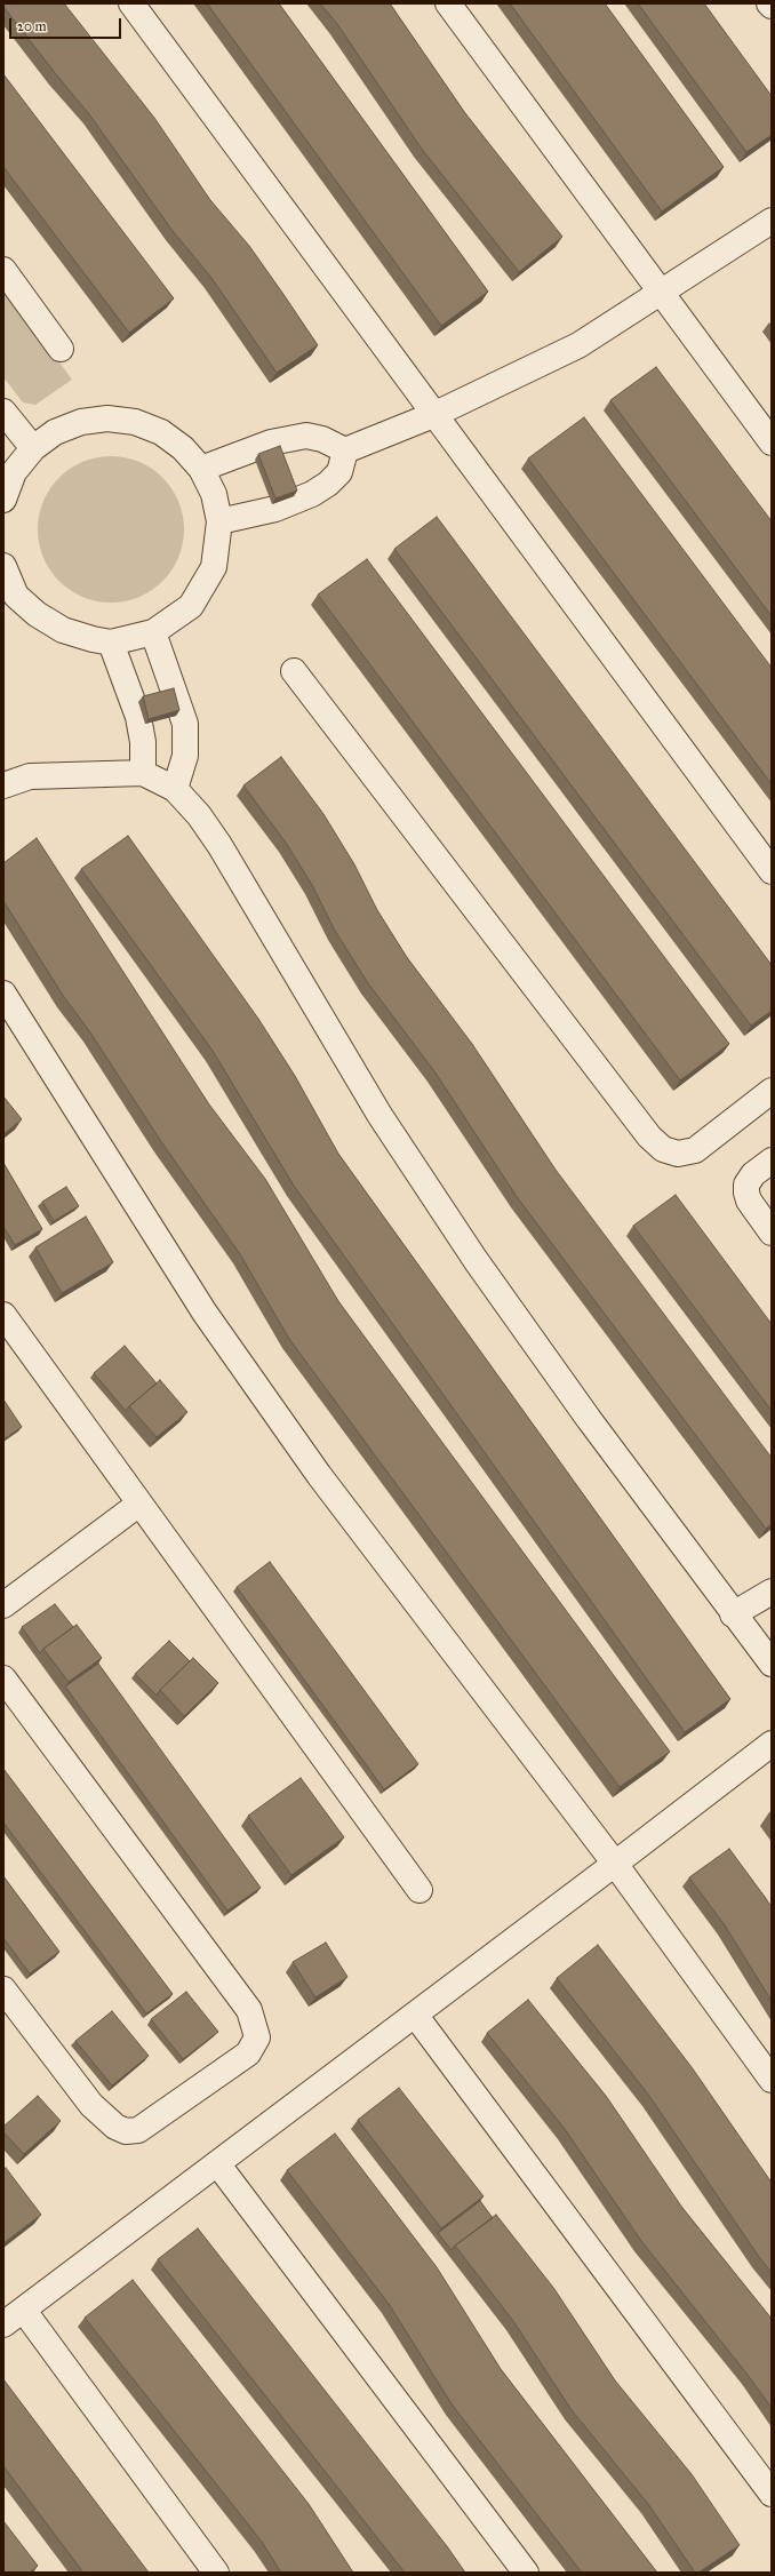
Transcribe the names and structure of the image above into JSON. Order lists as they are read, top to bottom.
{
  "scale_bar": "20 m"
}
